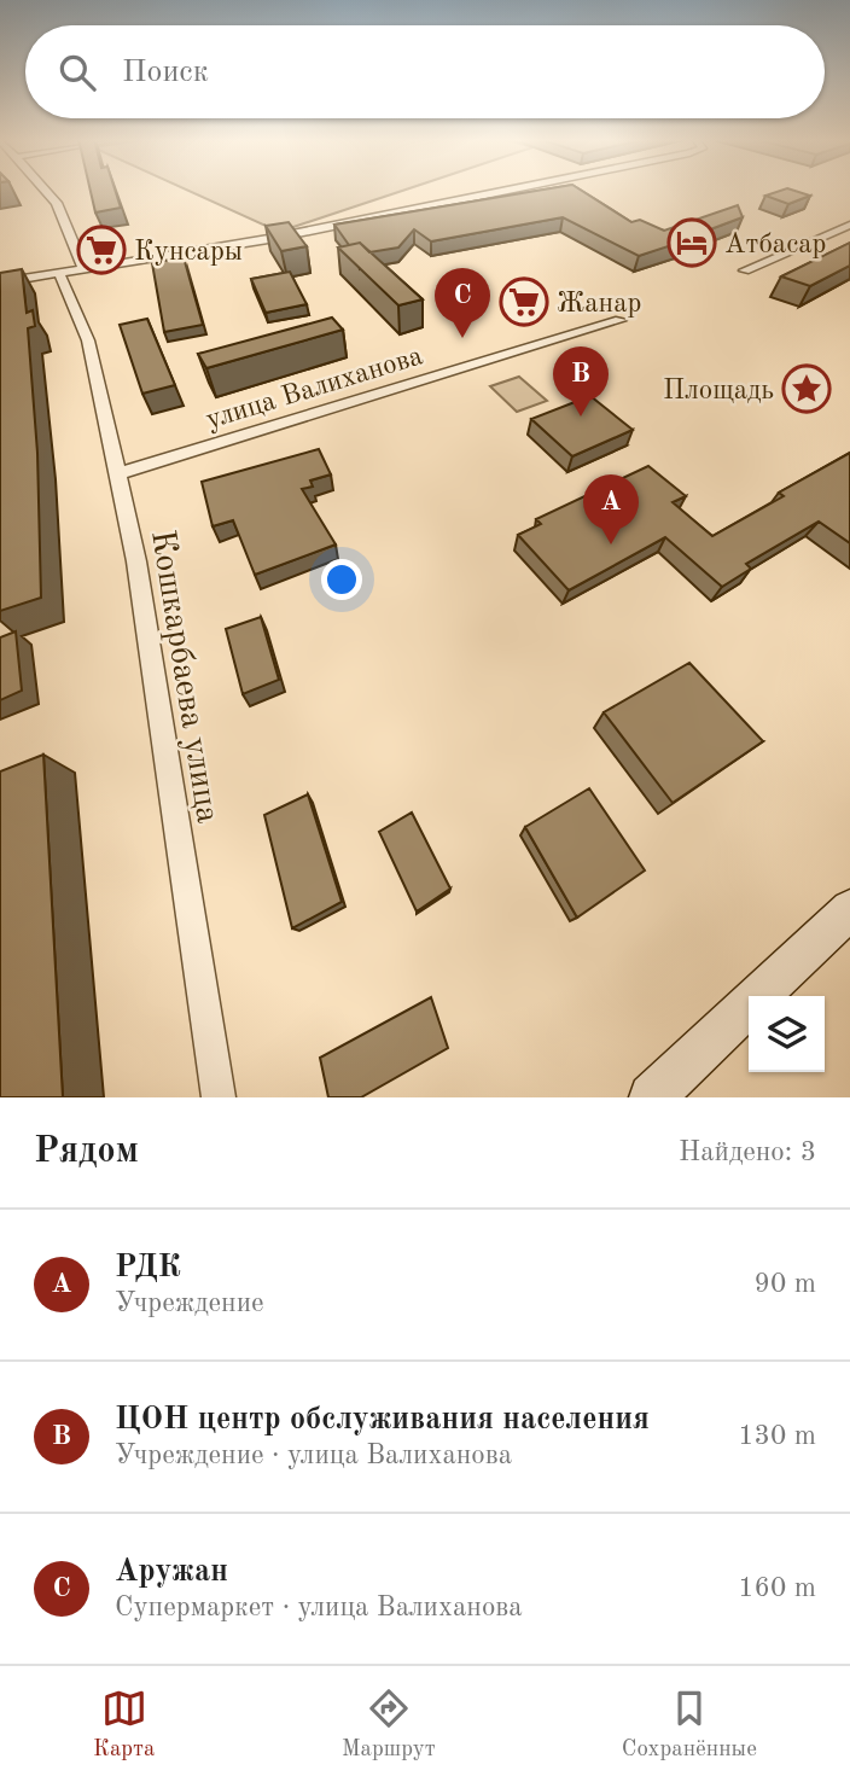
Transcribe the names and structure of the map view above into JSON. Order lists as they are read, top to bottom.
{
  "streets": {
    "street": ["улица Валиханова", "Кошкарбаева улица"]
  },
  "crossings": [
    ["улица Валиханова", "Кошкарбаева улица"]
  ],
  "places": {
    "hotel": ["Атбасар"],
    "supermarket": ["Кунсары", "Жанар"],
    "place": ["Площадь"]
  },
  "page": {
    "search": "Поиск",
    "pins": ["C", "B", "A"],
    "heading": ["Рядом", "Найдено: 3"],
    "list": [
      {
        "mark": "A",
        "name": "РДК",
        "note": "Учреждение",
        "value": "90 m"
      },
      {
        "mark": "B",
        "name": "ЦОН центр обслуживания населения",
        "note": "Учреждение · улица Валиханова",
        "value": "130 m"
      },
      {
        "mark": "C",
        "name": "Аружан",
        "note": "Супермаркет · улица Валиханова",
        "value": "160 m"
      }
    ],
    "nav": ["Карта", "Маршрут", "Сохранённые"]
  }
}
